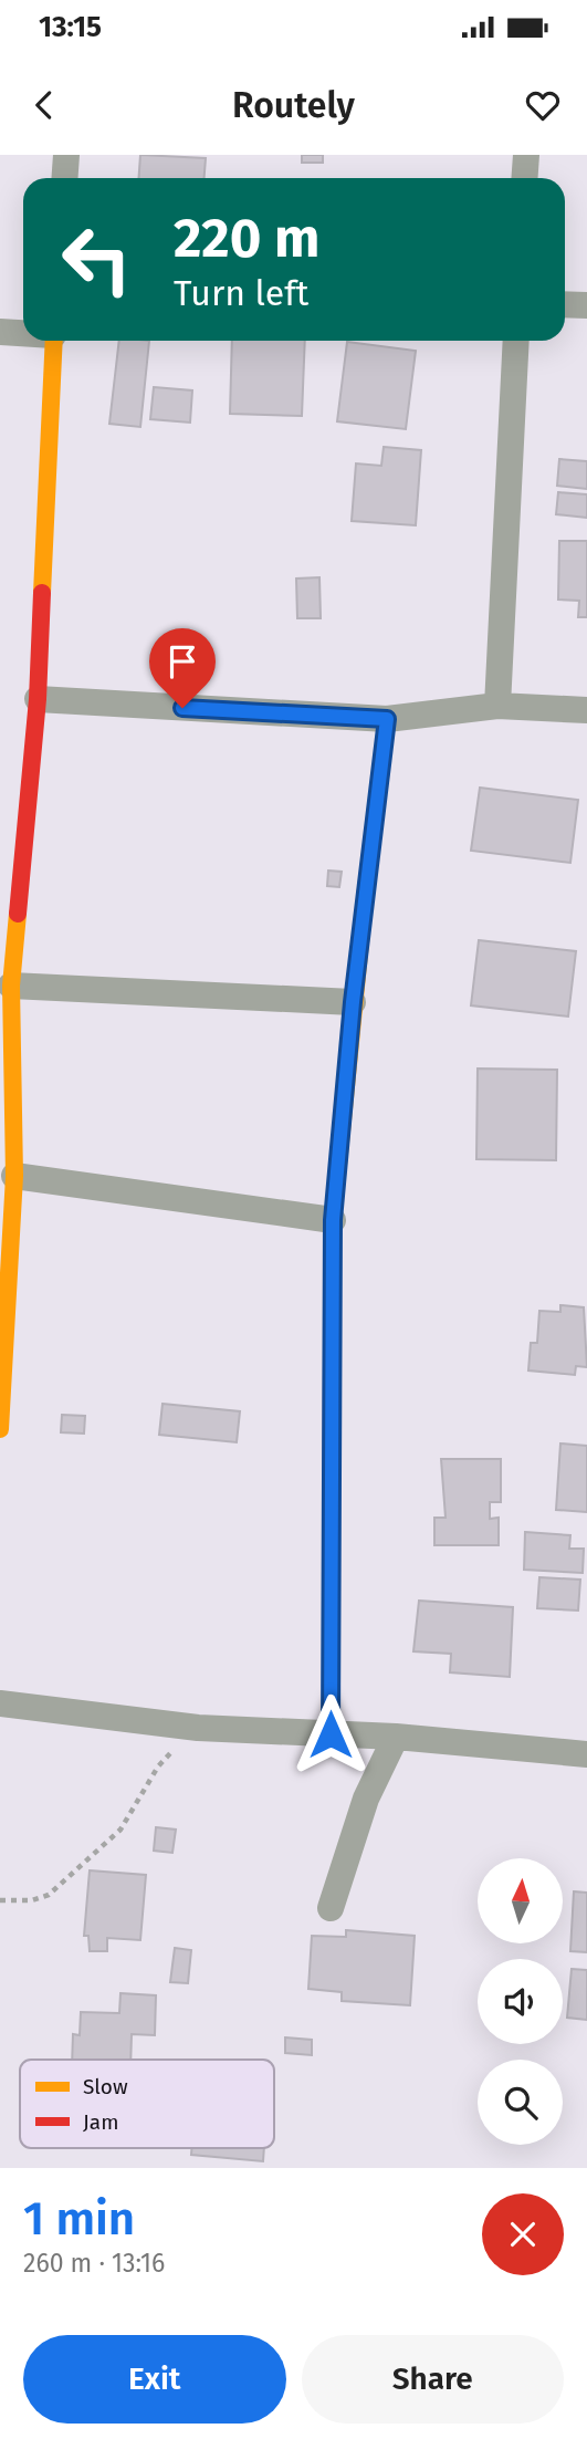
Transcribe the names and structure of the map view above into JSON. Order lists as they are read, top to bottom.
{
  "legend": ["Slow", "Jam"],
  "north": "top",
  "page": {
    "status": "13:15",
    "header": "Routely",
    "turn": ["220 m", "Turn left"],
    "heading": ["1 min", "260 m · 13:16"],
    "buttons": ["Exit", "Share"]
  }
}
